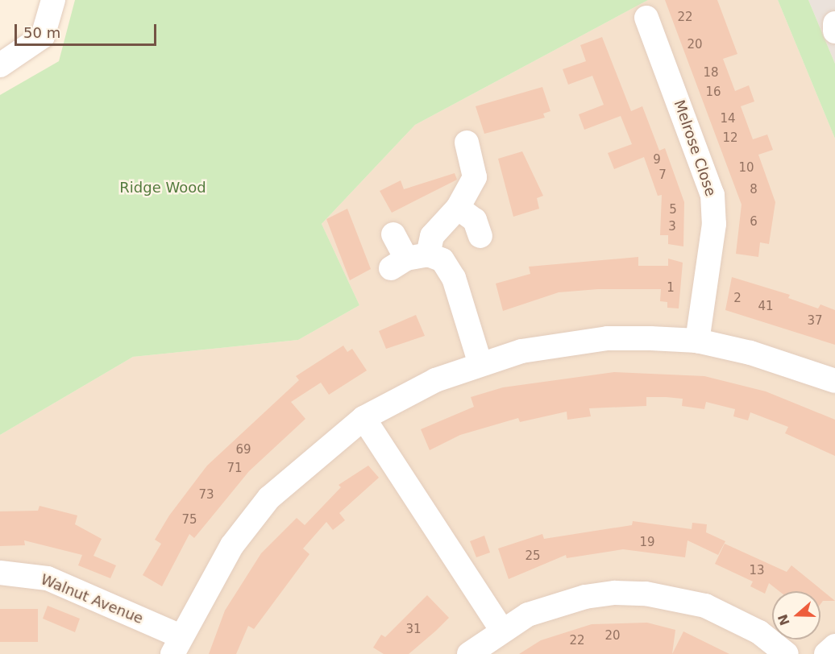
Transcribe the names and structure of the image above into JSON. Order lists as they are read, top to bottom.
{
  "streets": {
    "street": ["Melrose Close", "Walnut Avenue"]
  },
  "parks": ["Ridge Wood"],
  "house_numbers": [
    "22",
    "20",
    "18",
    "16",
    "14",
    "12",
    "9",
    "10",
    "7",
    "8",
    "5",
    "6",
    "3",
    "1",
    "2",
    "41",
    "37",
    "69",
    "71",
    "73",
    "75",
    "19",
    "25",
    "13",
    "31",
    "20",
    "22"
  ],
  "scale_bar": "50 m",
  "north": "left"
}
